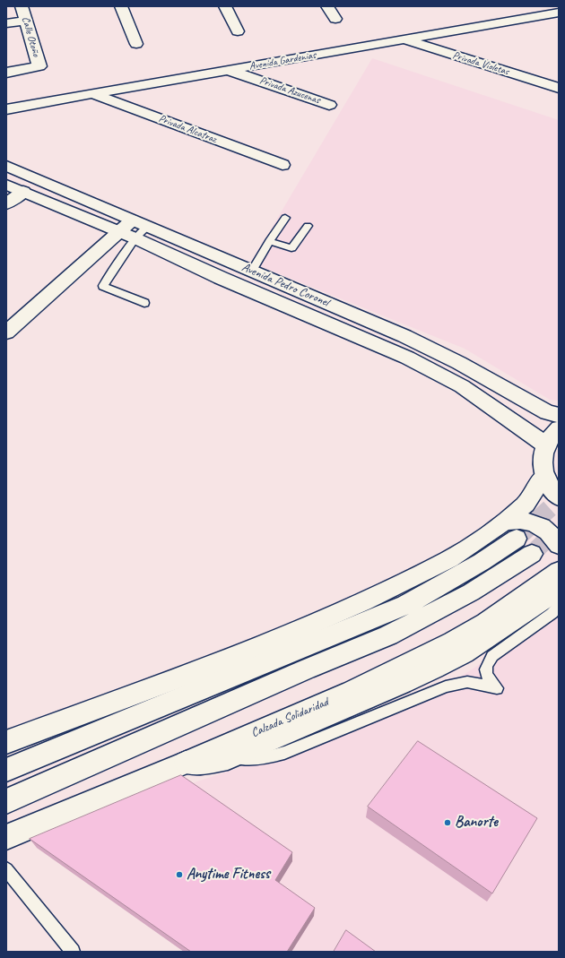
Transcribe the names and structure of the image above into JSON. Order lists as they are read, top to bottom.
{
  "streets": {
    "street": [
      "Calle Otoño",
      "Avenida Gardenias",
      "Privada Violetas",
      "Privada Azucenas",
      "Privada Alcatraz",
      "Avenida Pedro Coronel",
      "Calzada Solidaridad"
    ]
  },
  "crossings": [
    ["Avenida Gardenias", "Privada Violetas"],
    ["Avenida Gardenias", "Privada Azucenas"],
    ["Avenida Gardenias", "Privada Alcatraz"]
  ],
  "places": ["Banorte", "Anytime Fitness"]
}
